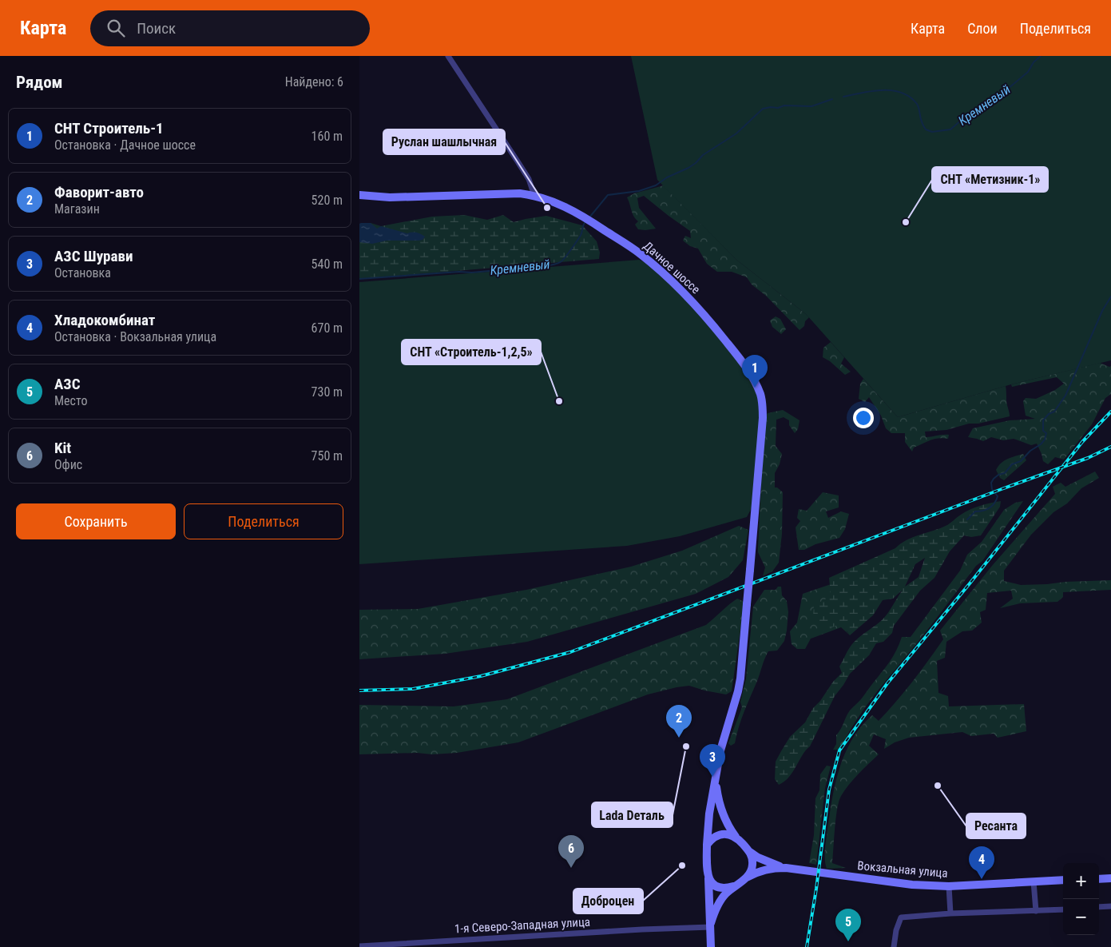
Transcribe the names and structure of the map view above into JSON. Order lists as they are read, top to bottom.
{
  "streets": {
    "main road": ["Дачное шоссе", "Вокзальная улица"],
    "street": ["1-я Северо-Западная улица"]
  },
  "water": ["Кремневый"],
  "places": [
    "Руслан шашлычная",
    "СНТ «Метизник-1»",
    "СНТ «Строитель-1,2,5»",
    "Lada Dеталь",
    "Ресанта",
    "Доброцен"
  ],
  "page": {
    "header": "Карта",
    "search": "Поиск",
    "nav": ["Карта", "Слои", "Поделиться"],
    "heading": ["Рядом", "Найдено: 6"],
    "list": [
      {
        "mark": "1",
        "name": "СНТ Строитель-1",
        "note": "Остановка · Дачное шоссе",
        "value": "160 m"
      },
      {
        "mark": "2",
        "name": "Фаворит-авто",
        "note": "Магазин",
        "value": "520 m"
      },
      {
        "mark": "3",
        "name": "АЗС Шурави",
        "note": "Остановка",
        "value": "540 m"
      },
      {
        "mark": "4",
        "name": "Хладокомбинат",
        "note": "Остановка · Вокзальная улица",
        "value": "670 m"
      },
      {
        "mark": "5",
        "name": "АЗС",
        "note": "Место",
        "value": "730 m"
      },
      {
        "mark": "6",
        "name": "Kit",
        "note": "Офис",
        "value": "750 m"
      }
    ],
    "pins": [
      "1",
      "2",
      "3",
      "6",
      "4",
      "5"
    ],
    "buttons": ["Сохранить", "Поделиться"],
    "map_buttons": ["+", "−"]
  }
}
